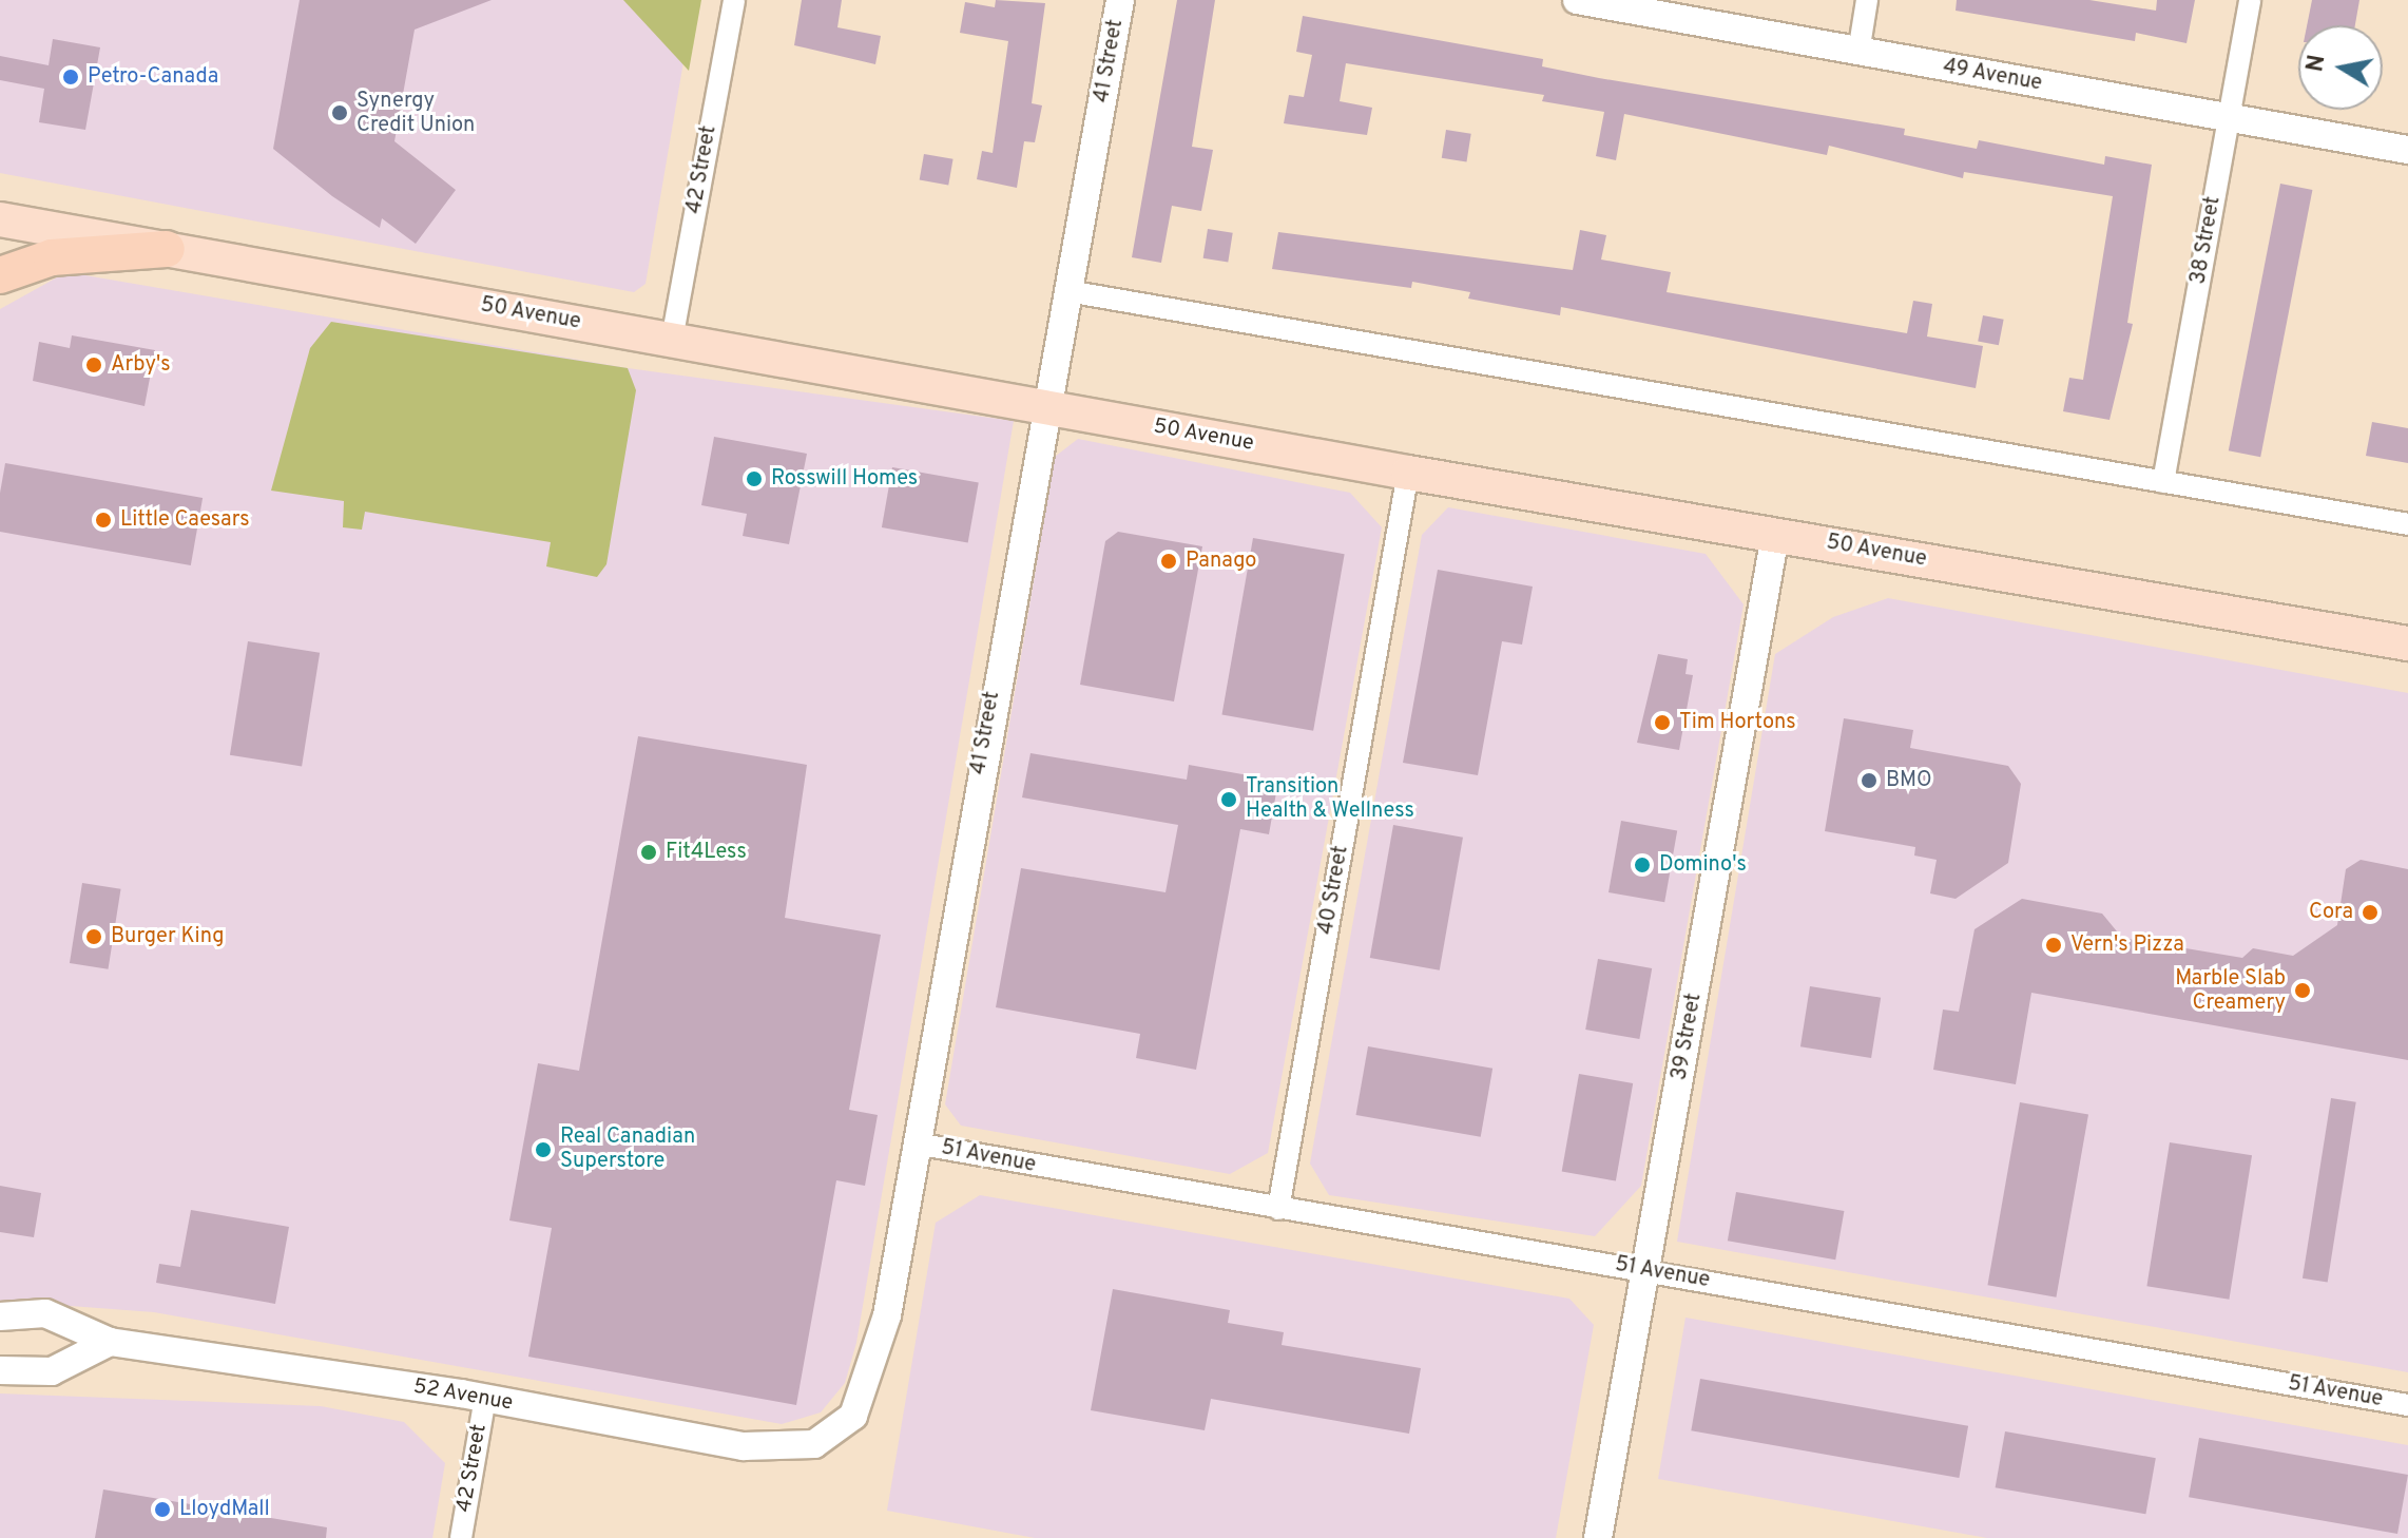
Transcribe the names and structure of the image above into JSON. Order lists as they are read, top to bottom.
{
  "streets": {
    "main road": ["50 Avenue"],
    "street": [
      "41 Street",
      "49 Avenue",
      "42 Street",
      "38 Street",
      "40 Street",
      "39 Street",
      "51 Avenue",
      "52 Avenue"
    ]
  },
  "crossings": [
    ["41 Street", "50 Avenue"],
    ["41 Street", "51 Avenue"],
    ["41 Street", "52 Avenue"],
    ["49 Avenue", "38 Street"],
    ["42 Street", "50 Avenue"],
    ["42 Street", "52 Avenue"],
    ["50 Avenue", "40 Street"],
    ["50 Avenue", "39 Street"],
    ["40 Street", "51 Avenue"],
    ["39 Street", "51 Avenue"]
  ],
  "places": [
    "Petro-Canada",
    "Synergy Credit Union",
    "Arby's",
    "Rosswill Homes",
    "Little Caesars",
    "Panago",
    "Tim Hortons",
    "BMO",
    "Transition Health & Wellness",
    "Fit4Less",
    "Domino's",
    "Cora",
    "Burger King",
    "Vern's Pizza",
    "Marble Slab Creamery",
    "Real Canadian Superstore",
    "LloydMall"
  ],
  "north": "left"
}
